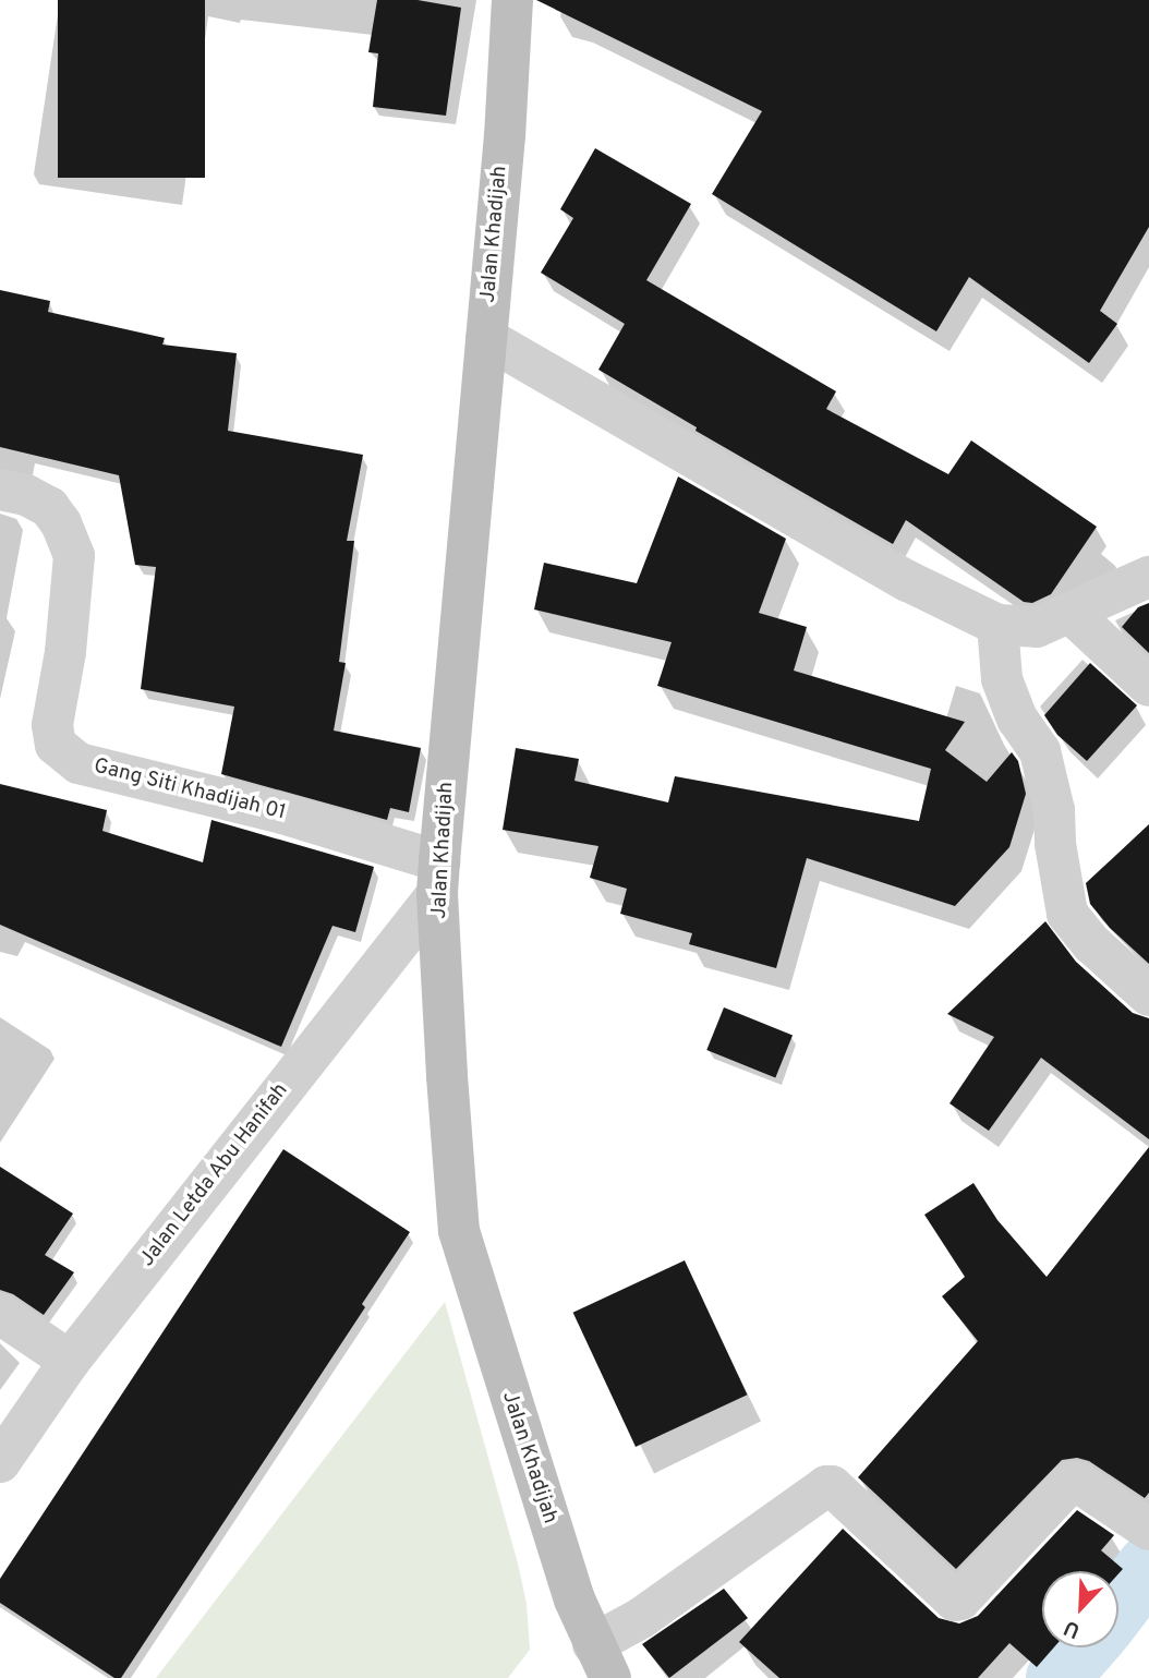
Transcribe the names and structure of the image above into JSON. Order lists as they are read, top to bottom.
{
  "streets": {
    "street": ["Jalan Khadijah", "Gang Siti Khadijah 01", "Jalan Letda Abu Hanifah"]
  },
  "crossings": [
    ["Jalan Khadijah", "Gang Siti Khadijah 01"],
    ["Jalan Khadijah", "Jalan Letda Abu Hanifah"],
    ["Gang Siti Khadijah 01", "Jalan Letda Abu Hanifah"]
  ],
  "north": "bottom left"
}
